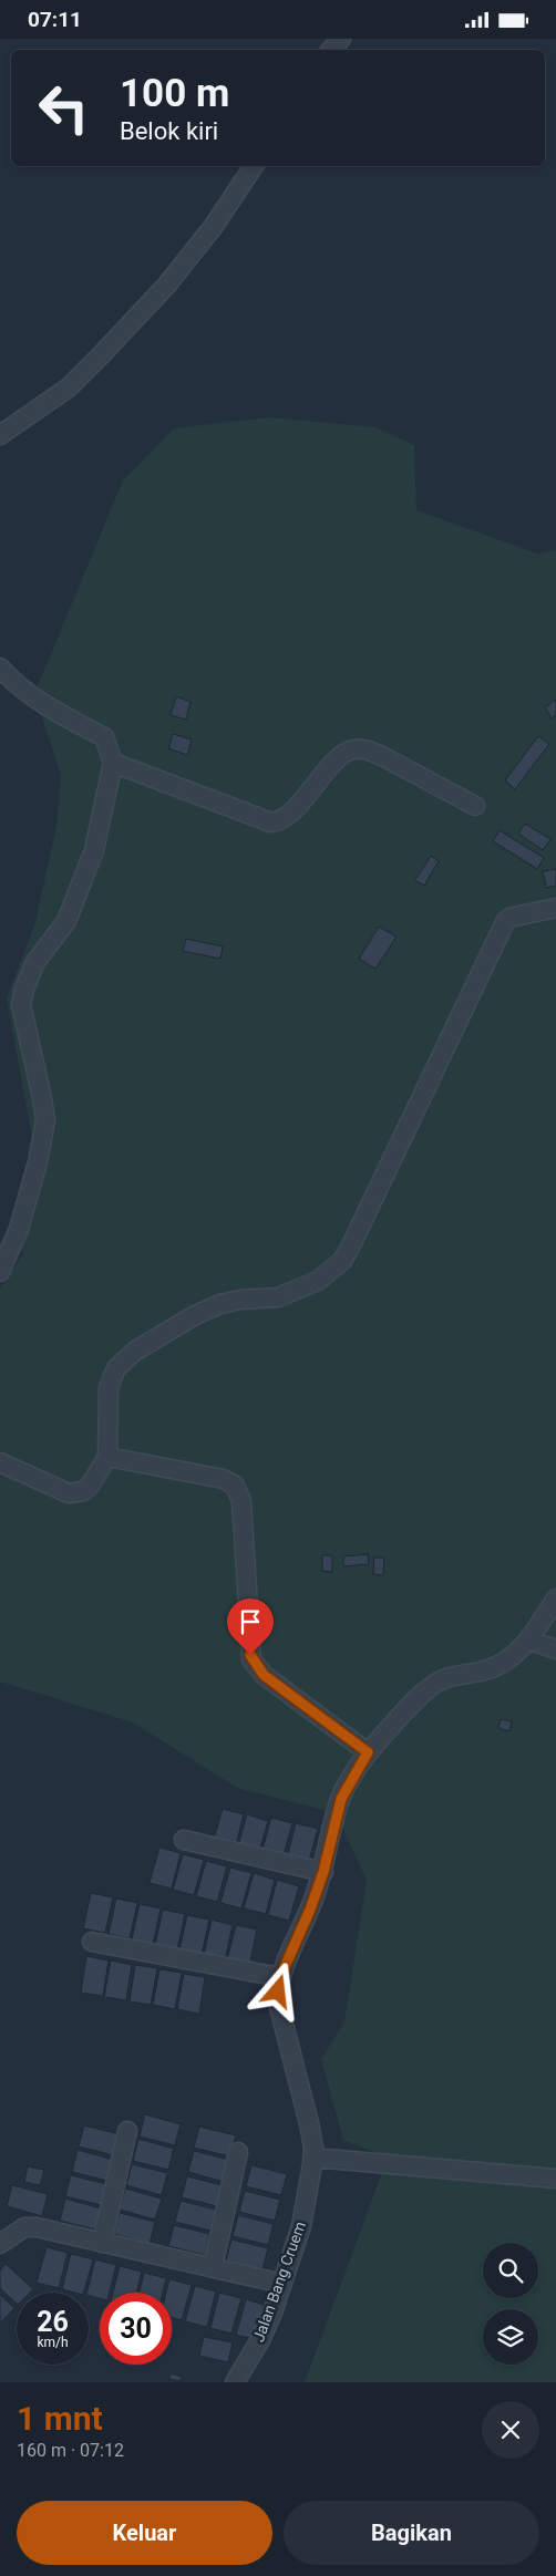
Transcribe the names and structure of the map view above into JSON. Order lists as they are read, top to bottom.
{
  "streets": {
    "street": ["Jalan Bang Cruem"]
  },
  "page": {
    "status": "07:11",
    "turn": ["100 m", "Belok kiri"],
    "speed": "26 km/h",
    "limit": "30",
    "heading": ["1 mnt", "160 m · 07:12"],
    "buttons": ["Keluar", "Bagikan"]
  }
}
